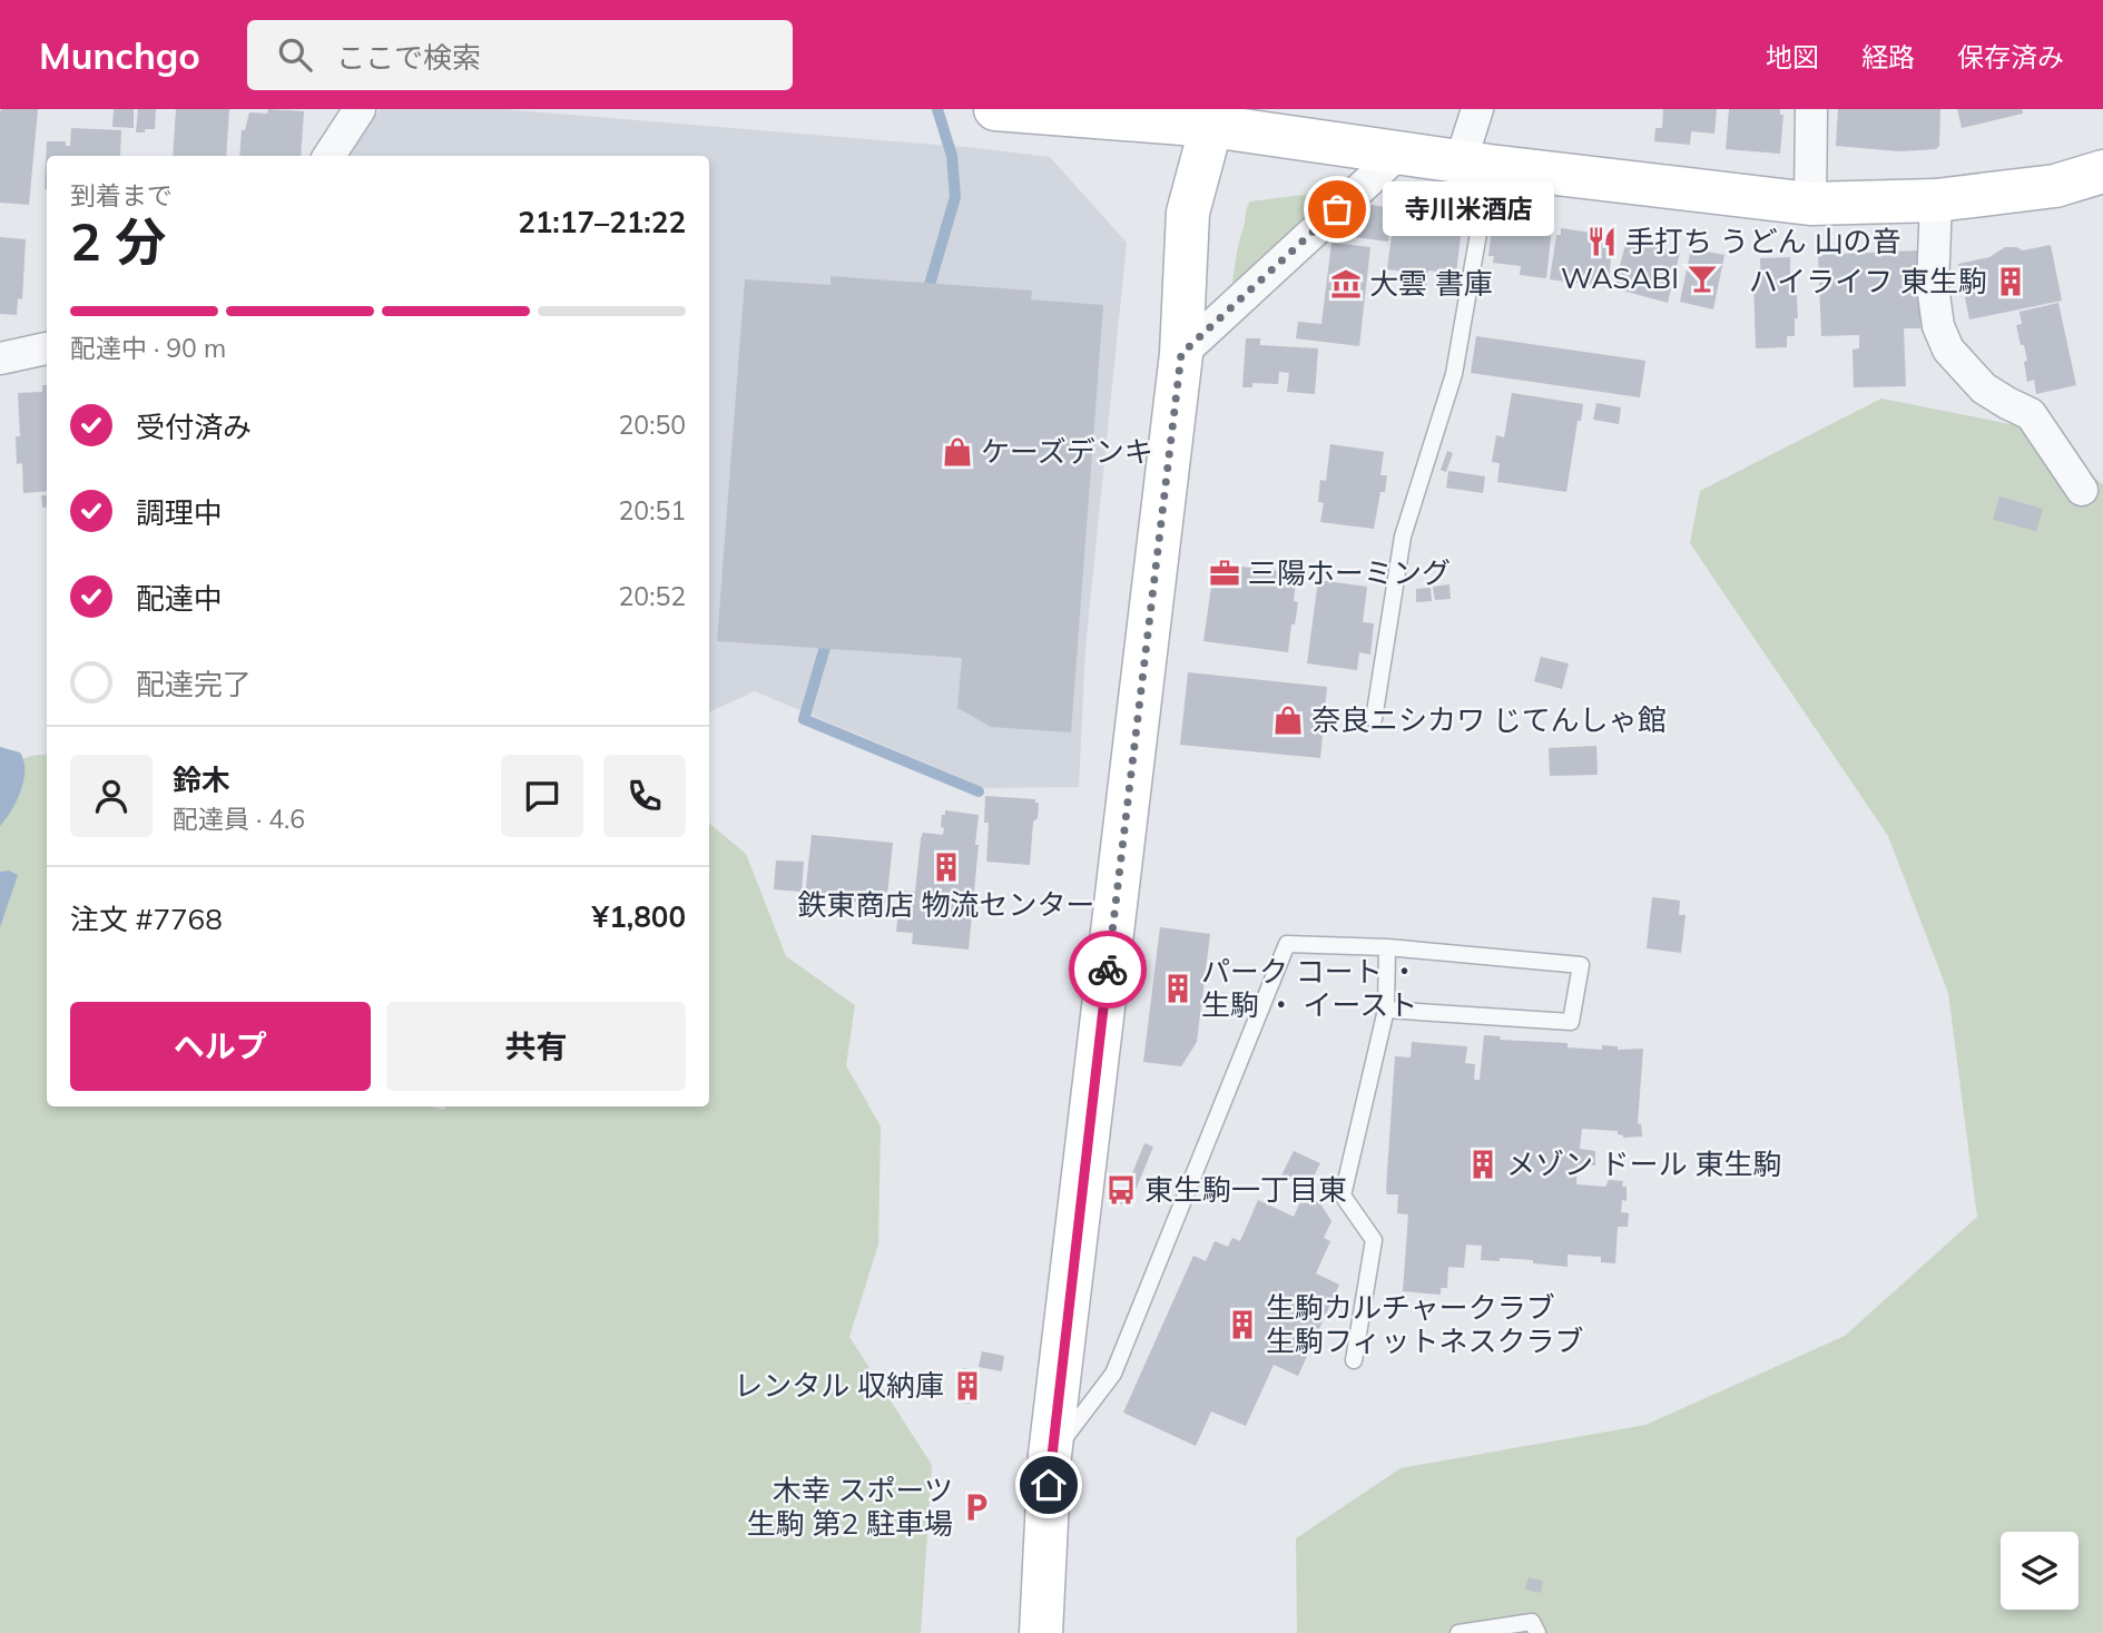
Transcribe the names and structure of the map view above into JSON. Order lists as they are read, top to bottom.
{
  "places": {
    "other": ["寺川米酒店"],
    "restaurant": ["手打ち うどん 山の音"],
    "bar": ["WASABI"],
    "building": [
      "ハイライフ 東生駒",
      "鉄東商店 物流センター",
      "パーク コート ・ 生駒 ・ イースト",
      "メゾン ドール 東生駒",
      "生駒カルチャークラブ 生駒フィットネスクラブ",
      "レンタル 収納庫"
    ],
    "museum": ["大雲 書庫"],
    "shop": ["ケーズデンキ", "奈良ニシカワ じてんしゃ館"],
    "office": ["三陽ホーミング"],
    "bus stop": ["東生駒一丁目東"],
    "parking": ["木幸 スポーツ 生駒 第2 駐車場"]
  },
  "page": {
    "header": "Munchgo",
    "search": "ここで検索",
    "nav": ["地図", "経路", "保存済み"],
    "heading": ["2 分", "到着まで", "21:17–21:22"],
    "panel": [
      "鈴木",
      "配達員 · 4.6",
      "注文 #7768",
      "¥1,800"
    ],
    "bubble": "寺川米酒店",
    "bar": "配達中 · 90 m",
    "list": [
      ["受付済み", "20:50"],
      ["調理中", "20:51"],
      ["配達中", "20:52"],
      "配達完了"
    ],
    "buttons": ["ヘルプ", "共有"]
  }
}
